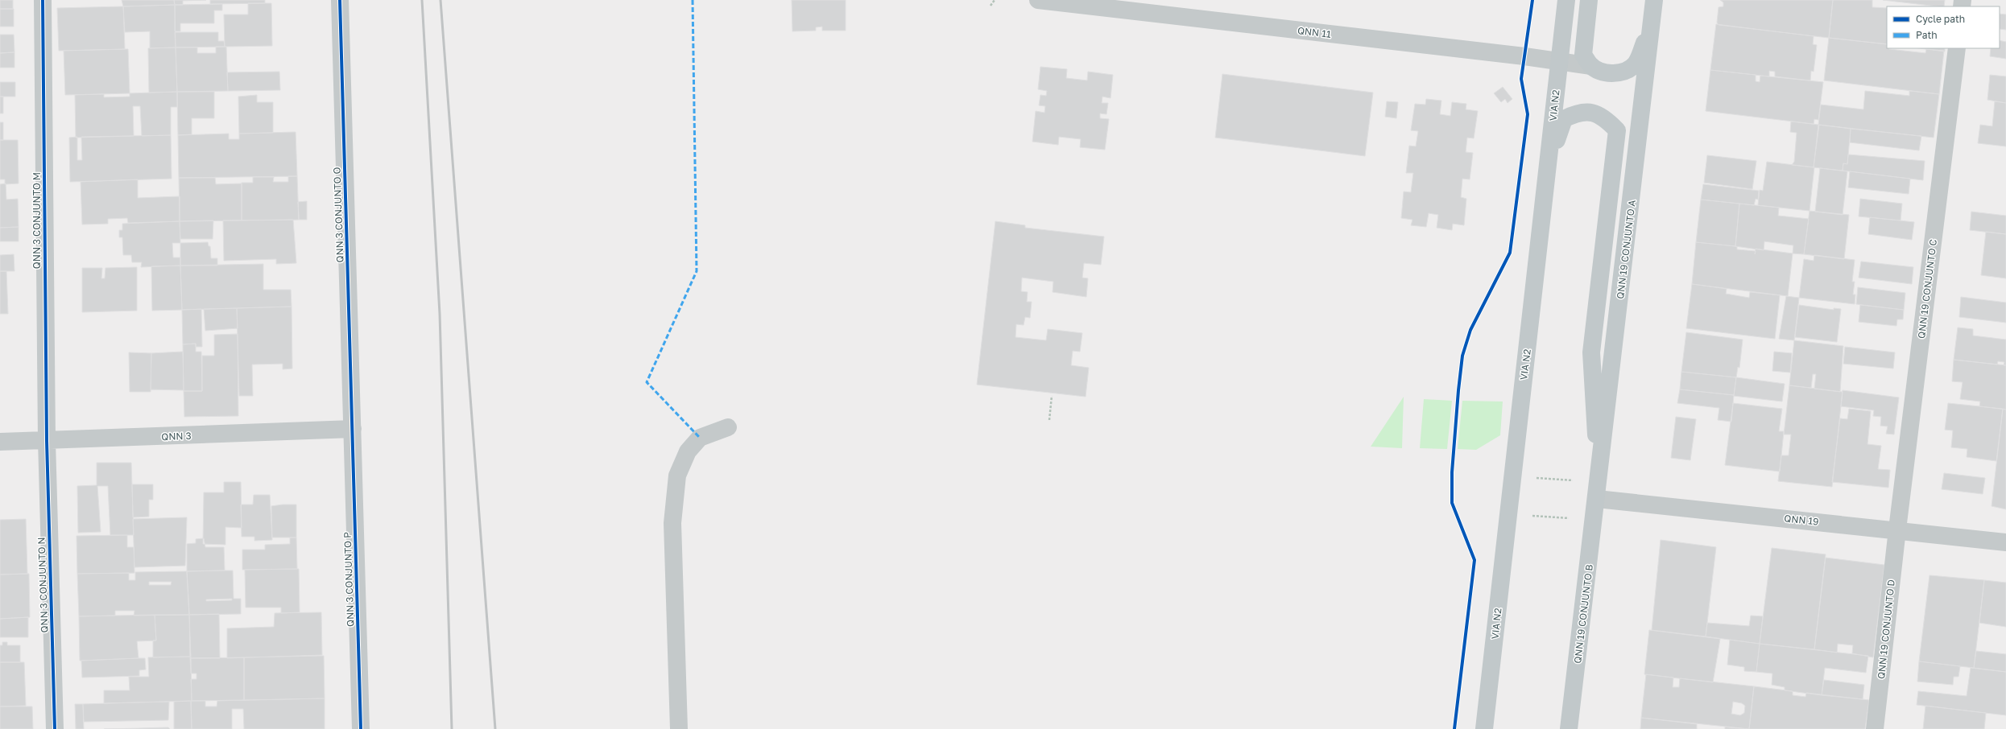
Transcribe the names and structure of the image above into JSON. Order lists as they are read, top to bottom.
{
  "streets": {
    "main road": ["VIA N2", "QNN 19 CONJUNTO A", "QNN 19 CONJUNTO B"],
    "street": [
      "QNN 11",
      "QNN 3 CONJUNTO O",
      "QNN 3 CONJUNTO M",
      "QNN 19 CONJUNTO C",
      "QNN 3",
      "QNN 19",
      "QNN 3 CONJUNTO P",
      "QNN 3 CONJUNTO N",
      "QNN 19 CONJUNTO D"
    ]
  },
  "crossings": [
    ["QNN 11", "VIA N2"],
    ["QNN 3 CONJUNTO O", "QNN 3"],
    ["QNN 3 CONJUNTO O", "QNN 3 CONJUNTO P"],
    ["QNN 3 CONJUNTO M", "QNN 3"],
    ["QNN 3 CONJUNTO M", "QNN 3 CONJUNTO N"],
    ["QNN 19 CONJUNTO A", "QNN 19"],
    ["QNN 19 CONJUNTO A", "QNN 19 CONJUNTO B"],
    ["QNN 19 CONJUNTO C", "QNN 19"],
    ["QNN 19 CONJUNTO C", "QNN 19 CONJUNTO D"],
    ["QNN 3", "QNN 3 CONJUNTO P"],
    ["QNN 3", "QNN 3 CONJUNTO N"],
    ["QNN 19", "QNN 19 CONJUNTO B"],
    ["QNN 19", "QNN 19 CONJUNTO D"]
  ],
  "legend": ["Cycle path", "Path"]
}
